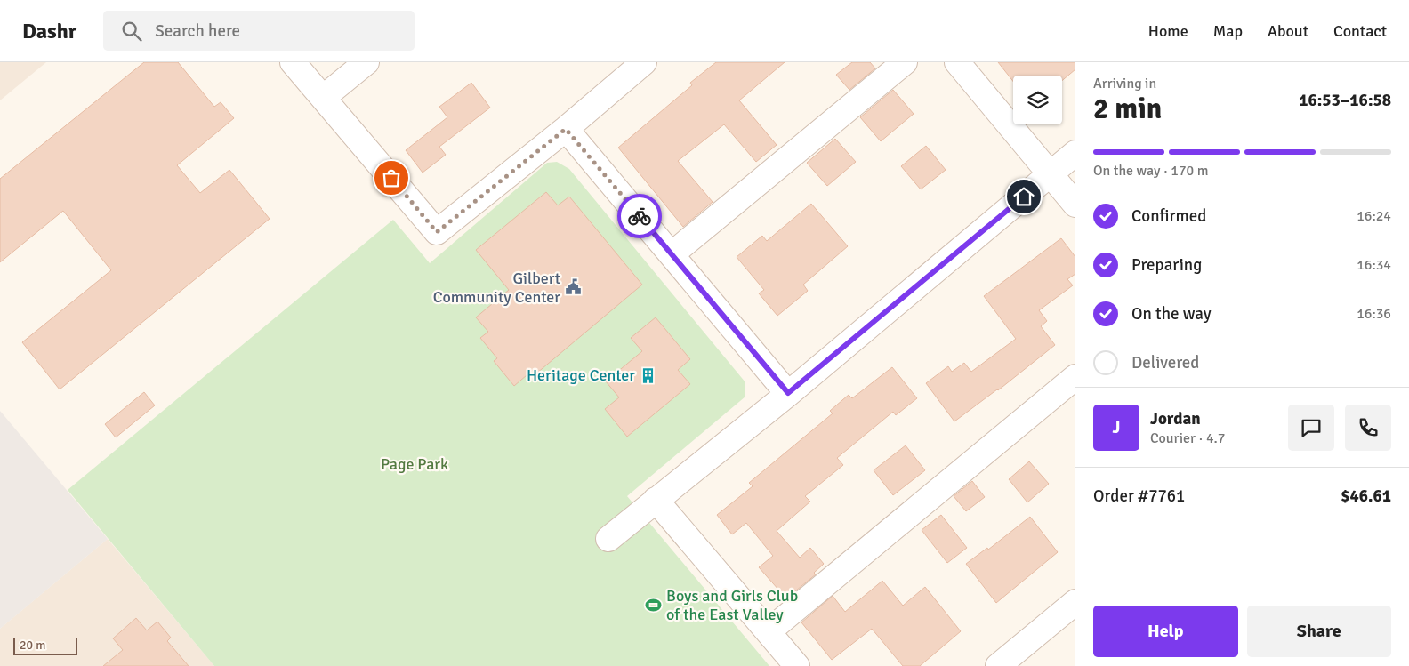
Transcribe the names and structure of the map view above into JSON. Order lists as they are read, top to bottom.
{
  "parks": ["Page Park"],
  "places": {
    "public building": ["Gilbert Community Center"],
    "building": ["Heritage Center"],
    "sports": ["Boys and Girls Club of the East Valley"]
  },
  "scale_bar": "20 m",
  "page": {
    "header": "Dashr",
    "search": "Search here",
    "nav": [
      "Home",
      "Map",
      "About",
      "Contact"
    ],
    "heading": ["2 min", "Arriving in", "16:53–16:58"],
    "panel": [
      "Jordan",
      "Courier · 4.7",
      "Order #7761",
      "$46.61"
    ],
    "bar": "On the way · 170 m",
    "list": [
      ["Confirmed", "16:24"],
      ["Preparing", "16:34"],
      ["On the way", "16:36"],
      "Delivered"
    ],
    "round": "J",
    "buttons": ["Help", "Share"],
    "scale": "20 m"
  }
}
